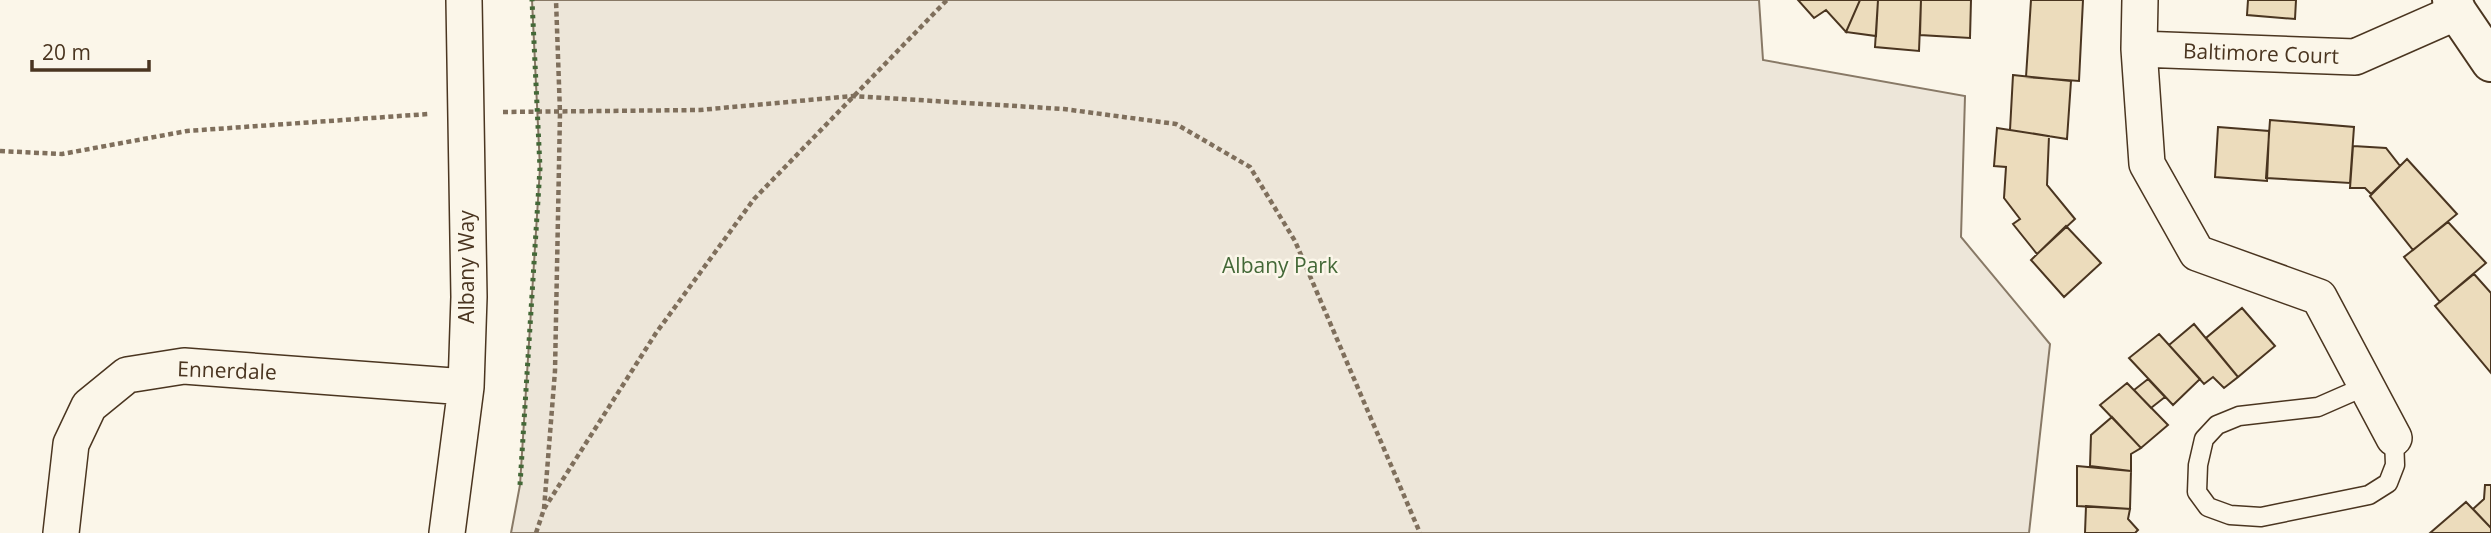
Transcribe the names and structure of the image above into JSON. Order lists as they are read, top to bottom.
{
  "streets": {
    "street": ["Baltimore Court", "Albany Way", "Ennerdale"]
  },
  "crossings": [
    ["Albany Way", "Ennerdale"]
  ],
  "parks": ["Albany Park"],
  "scale_bar": "20 m"
}
